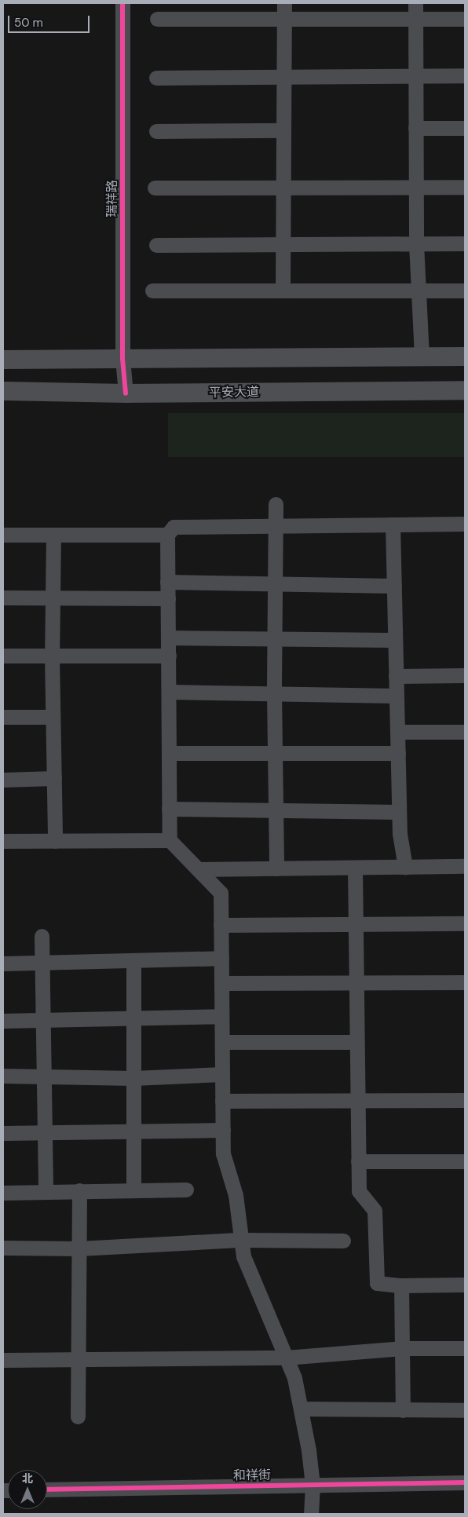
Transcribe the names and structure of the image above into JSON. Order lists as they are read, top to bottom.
{
  "streets": {
    "main road": ["平安大道"],
    "street": ["瑞祥路", "和祥街"]
  },
  "crossings": [
    ["瑞祥路", "平安大道"]
  ],
  "scale_bar": "50 m",
  "north": "top"
}
